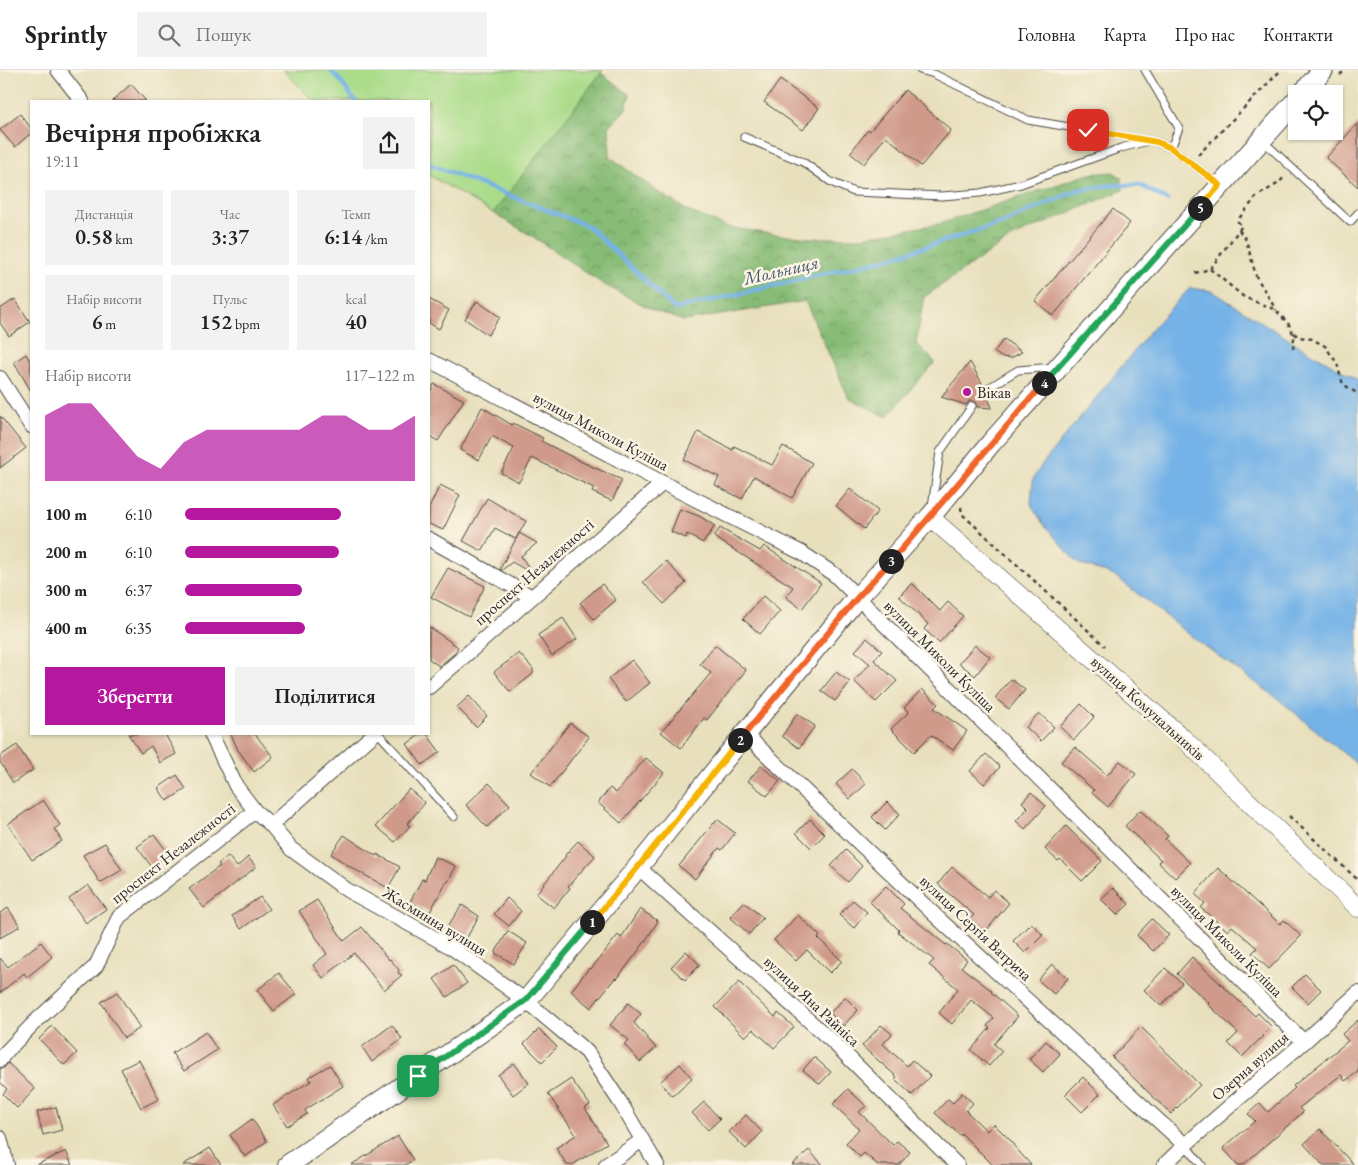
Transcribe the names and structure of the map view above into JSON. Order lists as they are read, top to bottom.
{
  "streets": {
    "street": [
      "вулиця Миколи Куліша",
      "проспект Незалежності",
      "вулиця Комунальників",
      "Жасминна вулиця",
      "вулиця Сергія Ватрича",
      "вулиця Яна Райніса",
      "Озерна вулиця"
    ]
  },
  "crossings": [
    ["вулиця Миколи Куліша", "проспект Незалежності"],
    ["вулиця Миколи Куліша", "Озерна вулиця"],
    ["проспект Незалежності", "Жасминна вулиця"],
    ["вулиця Сергія Ватрича", "Озерна вулиця"]
  ],
  "water": ["Мольниця"],
  "places": ["Вікав"],
  "page": {
    "header": "Sprintly",
    "search": "Пошук",
    "nav": [
      "Головна",
      "Карта",
      "Про нас",
      "Контакти"
    ],
    "heading": ["Вечірня пробіжка", "19:11"],
    "stats": [
      ["Дистанція", "0.58 km"],
      ["Час", "3:37"],
      ["Темп", "6:14 /km"],
      ["Набір висоти", "6 m"],
      ["Пульс", "152 bpm"],
      ["kcal", "40"]
    ],
    "pins": [
      "5",
      "4",
      "3",
      "2",
      "1"
    ],
    "chart": ["Набір висоти", "117–122 m"],
    "list": [
      {
        "name": "100 m",
        "note": "6:10"
      },
      {
        "name": "200 m",
        "note": "6:10"
      },
      {
        "name": "300 m",
        "note": "6:37"
      },
      {
        "name": "400 m",
        "note": "6:35"
      }
    ],
    "buttons": ["Зберегти", "Поділитися"]
  }
}
